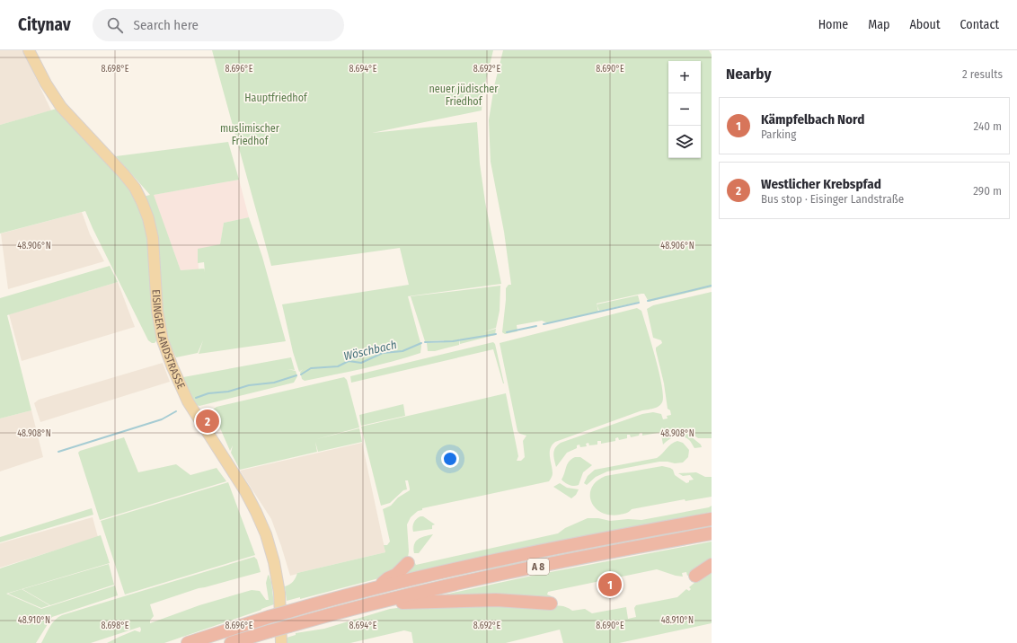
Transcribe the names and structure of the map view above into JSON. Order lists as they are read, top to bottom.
{
  "streets": {
    "highway": ["A 8"],
    "main road": ["EISINGER LANDSTRASSE"]
  },
  "water": ["Wöschbach"],
  "parks": ["neuer jüdischer Friedhof", "Hauptfriedhof", "muslimischer Friedhof"],
  "page": {
    "header": "Citynav",
    "search": "Search here",
    "nav": [
      "Home",
      "Map",
      "About",
      "Contact"
    ],
    "heading": ["Nearby", "2 results"],
    "map_buttons": ["+", "−"],
    "list": [
      {
        "mark": "1",
        "name": "Kämpfelbach Nord",
        "note": "Parking",
        "value": "240 m"
      },
      {
        "mark": "2",
        "name": "Westlicher Krebspfad",
        "note": "Bus stop · Eisinger Landstraße",
        "value": "290 m"
      }
    ],
    "pins": ["2", "1"]
  },
  "coordinates": [
    "8.698°E",
    "8.696°E",
    "8.694°E",
    "8.692°E",
    "8.690°E",
    "48.906°N",
    "48.908°N",
    "48.910°N"
  ]
}
